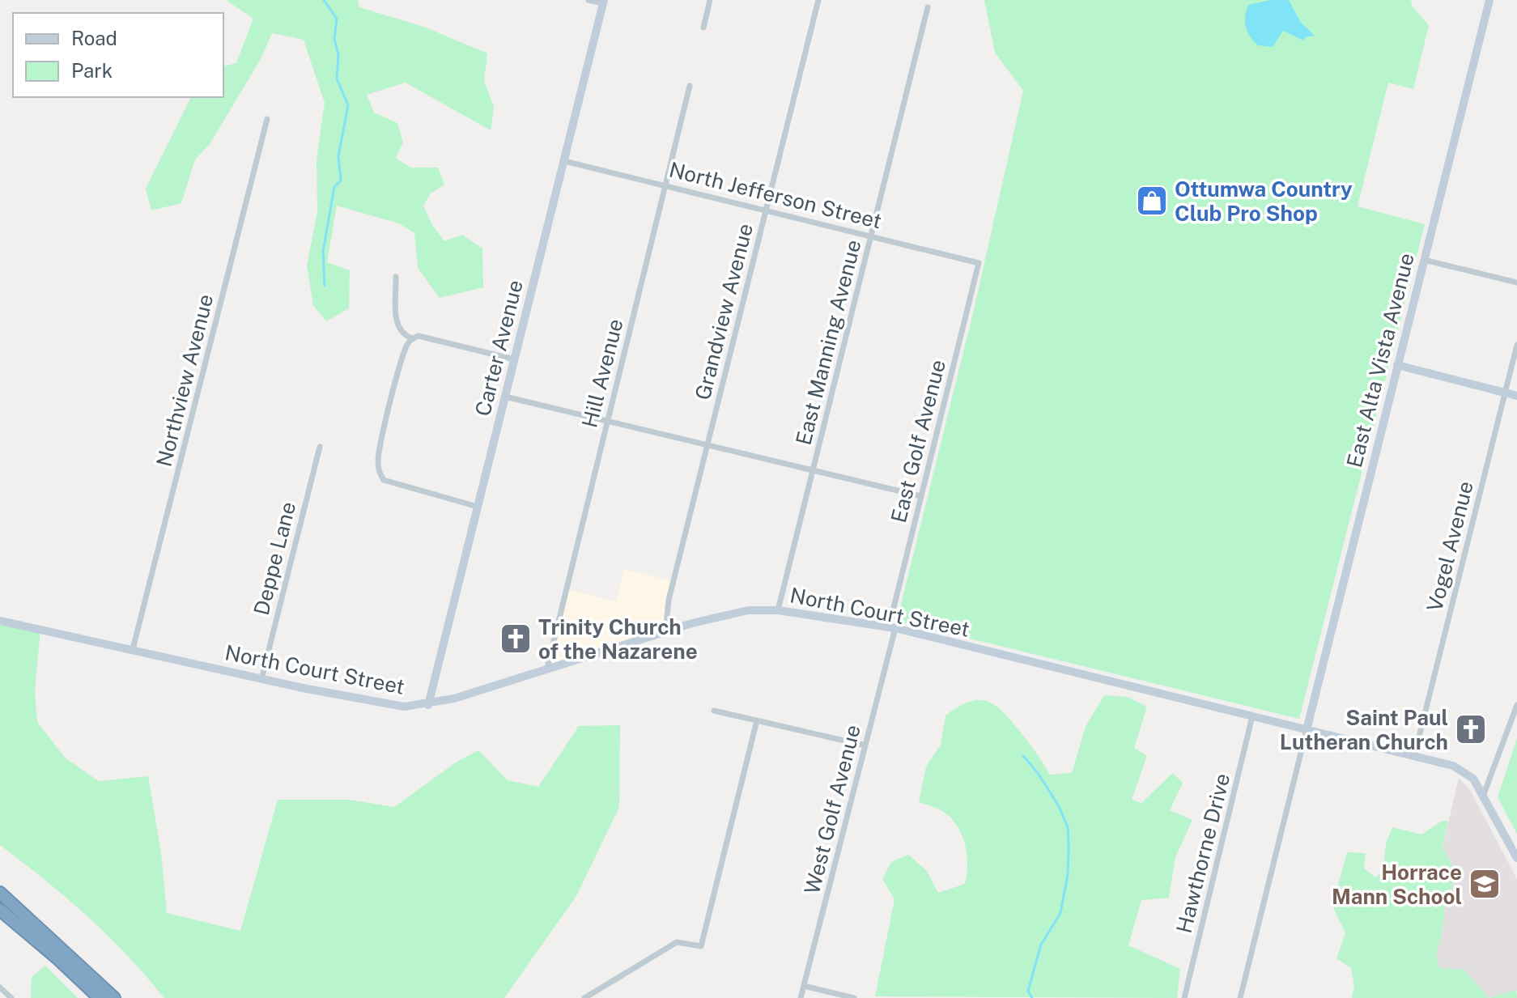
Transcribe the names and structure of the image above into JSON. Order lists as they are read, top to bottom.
{
  "streets": {
    "main road": ["Carter Avenue", "East Alta Vista Avenue", "North Court Street"],
    "street": [
      "North Jefferson Street",
      "Grandview Avenue",
      "East Manning Avenue",
      "Hill Avenue",
      "Northview Avenue",
      "East Golf Avenue",
      "Vogel Avenue",
      "Deppe Lane",
      "West Golf Avenue",
      "Hawthorne Drive"
    ]
  },
  "crossings": [
    ["North Jefferson Street", "Grandview Avenue"],
    ["North Jefferson Street", "East Manning Avenue"],
    ["North Jefferson Street", "Carter Avenue"],
    ["North Jefferson Street", "Hill Avenue"],
    ["North Jefferson Street", "East Golf Avenue"],
    ["Grandview Avenue", "North Court Street"],
    ["East Manning Avenue", "North Court Street"],
    ["Carter Avenue", "North Court Street"],
    ["East Alta Vista Avenue", "North Court Street"],
    ["Hill Avenue", "North Court Street"],
    ["Northview Avenue", "North Court Street"],
    ["East Golf Avenue", "North Court Street"],
    ["East Golf Avenue", "West Golf Avenue"],
    ["Vogel Avenue", "North Court Street"],
    ["Deppe Lane", "North Court Street"],
    ["North Court Street", "West Golf Avenue"],
    ["North Court Street", "Hawthorne Drive"]
  ],
  "places": {
    "shop": ["Ottumwa Country Club Pro Shop"],
    "church": ["Trinity Church of the Nazarene", "Saint Paul Lutheran Church"],
    "school or university": ["Horrace Mann School"]
  },
  "legend": ["Road", "Park"]
}
